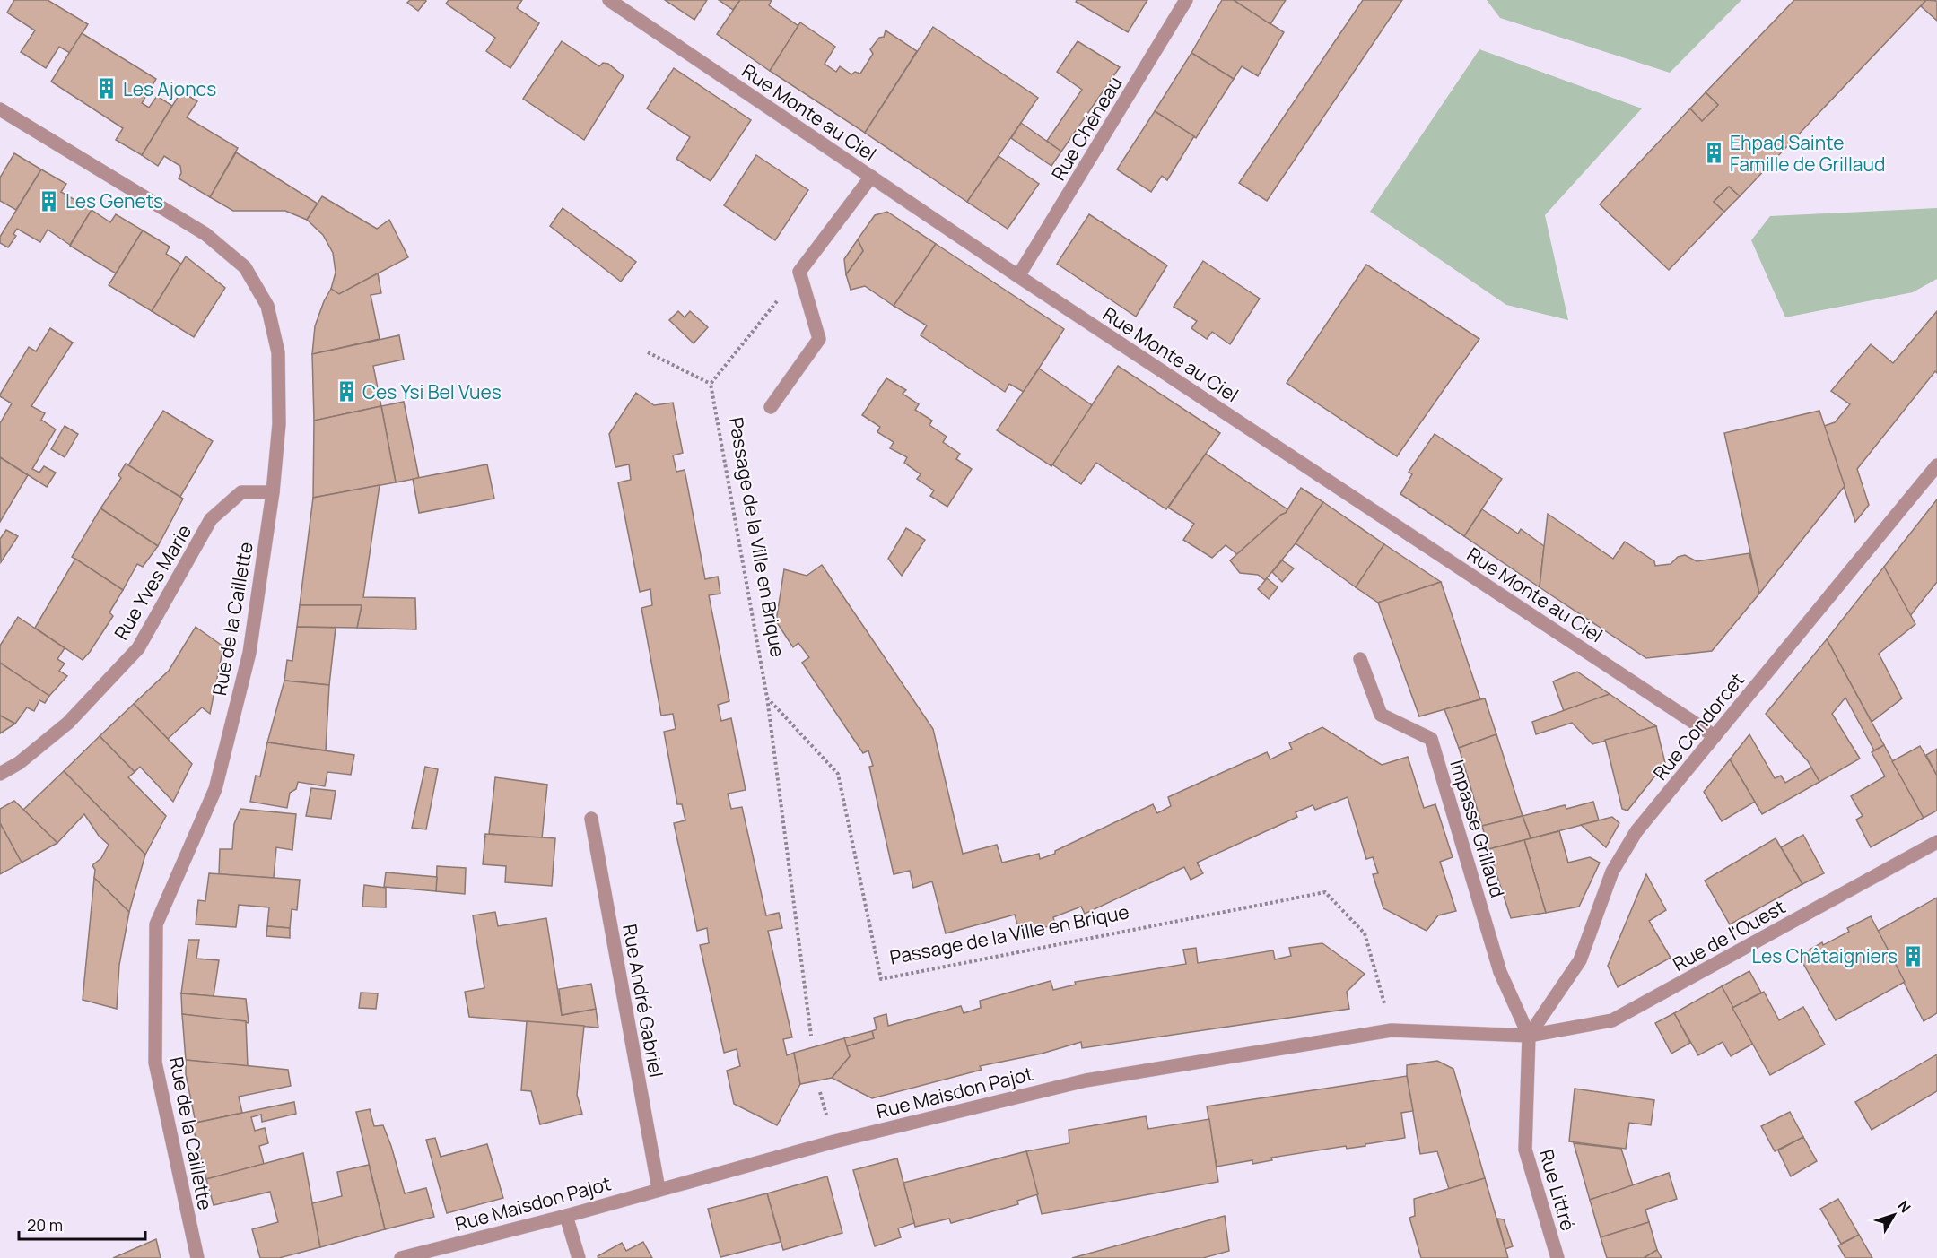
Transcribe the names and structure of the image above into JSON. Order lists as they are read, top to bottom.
{
  "streets": {
    "street": [
      "Rue Monte au Ciel",
      "Rue Chéneau",
      "Passage de la Ville en Brique",
      "Rue Yves Marie",
      "Rue de la Caillette",
      "Rue Condorcet",
      "Impasse Grillaud",
      "Rue de l'Ouest",
      "Rue André Gabriel",
      "Rue Maisdon Pajot",
      "Rue Littré"
    ]
  },
  "crossings": [
    ["Rue Monte au Ciel", "Rue Chéneau"],
    ["Rue Monte au Ciel", "Rue Condorcet"],
    ["Rue Yves Marie", "Rue de la Caillette"],
    ["Rue Condorcet", "Impasse Grillaud"],
    ["Rue Condorcet", "Rue de l'Ouest"],
    ["Rue Condorcet", "Rue Maisdon Pajot"],
    ["Rue Condorcet", "Rue Littré"],
    ["Impasse Grillaud", "Rue de l'Ouest"],
    ["Impasse Grillaud", "Rue Maisdon Pajot"],
    ["Impasse Grillaud", "Rue Littré"],
    ["Rue de l'Ouest", "Rue Maisdon Pajot"],
    ["Rue de l'Ouest", "Rue Littré"],
    ["Rue André Gabriel", "Rue Maisdon Pajot"],
    ["Rue Maisdon Pajot", "Rue Littré"]
  ],
  "places": {
    "building": [
      "Les Ajoncs",
      "Ehpad Sainte Famille de Grillaud",
      "Les Genets",
      "Ces Ysi Bel Vues",
      "Les Châtaigniers"
    ]
  },
  "scale_bar": "20 m",
  "north": "top right"
}
